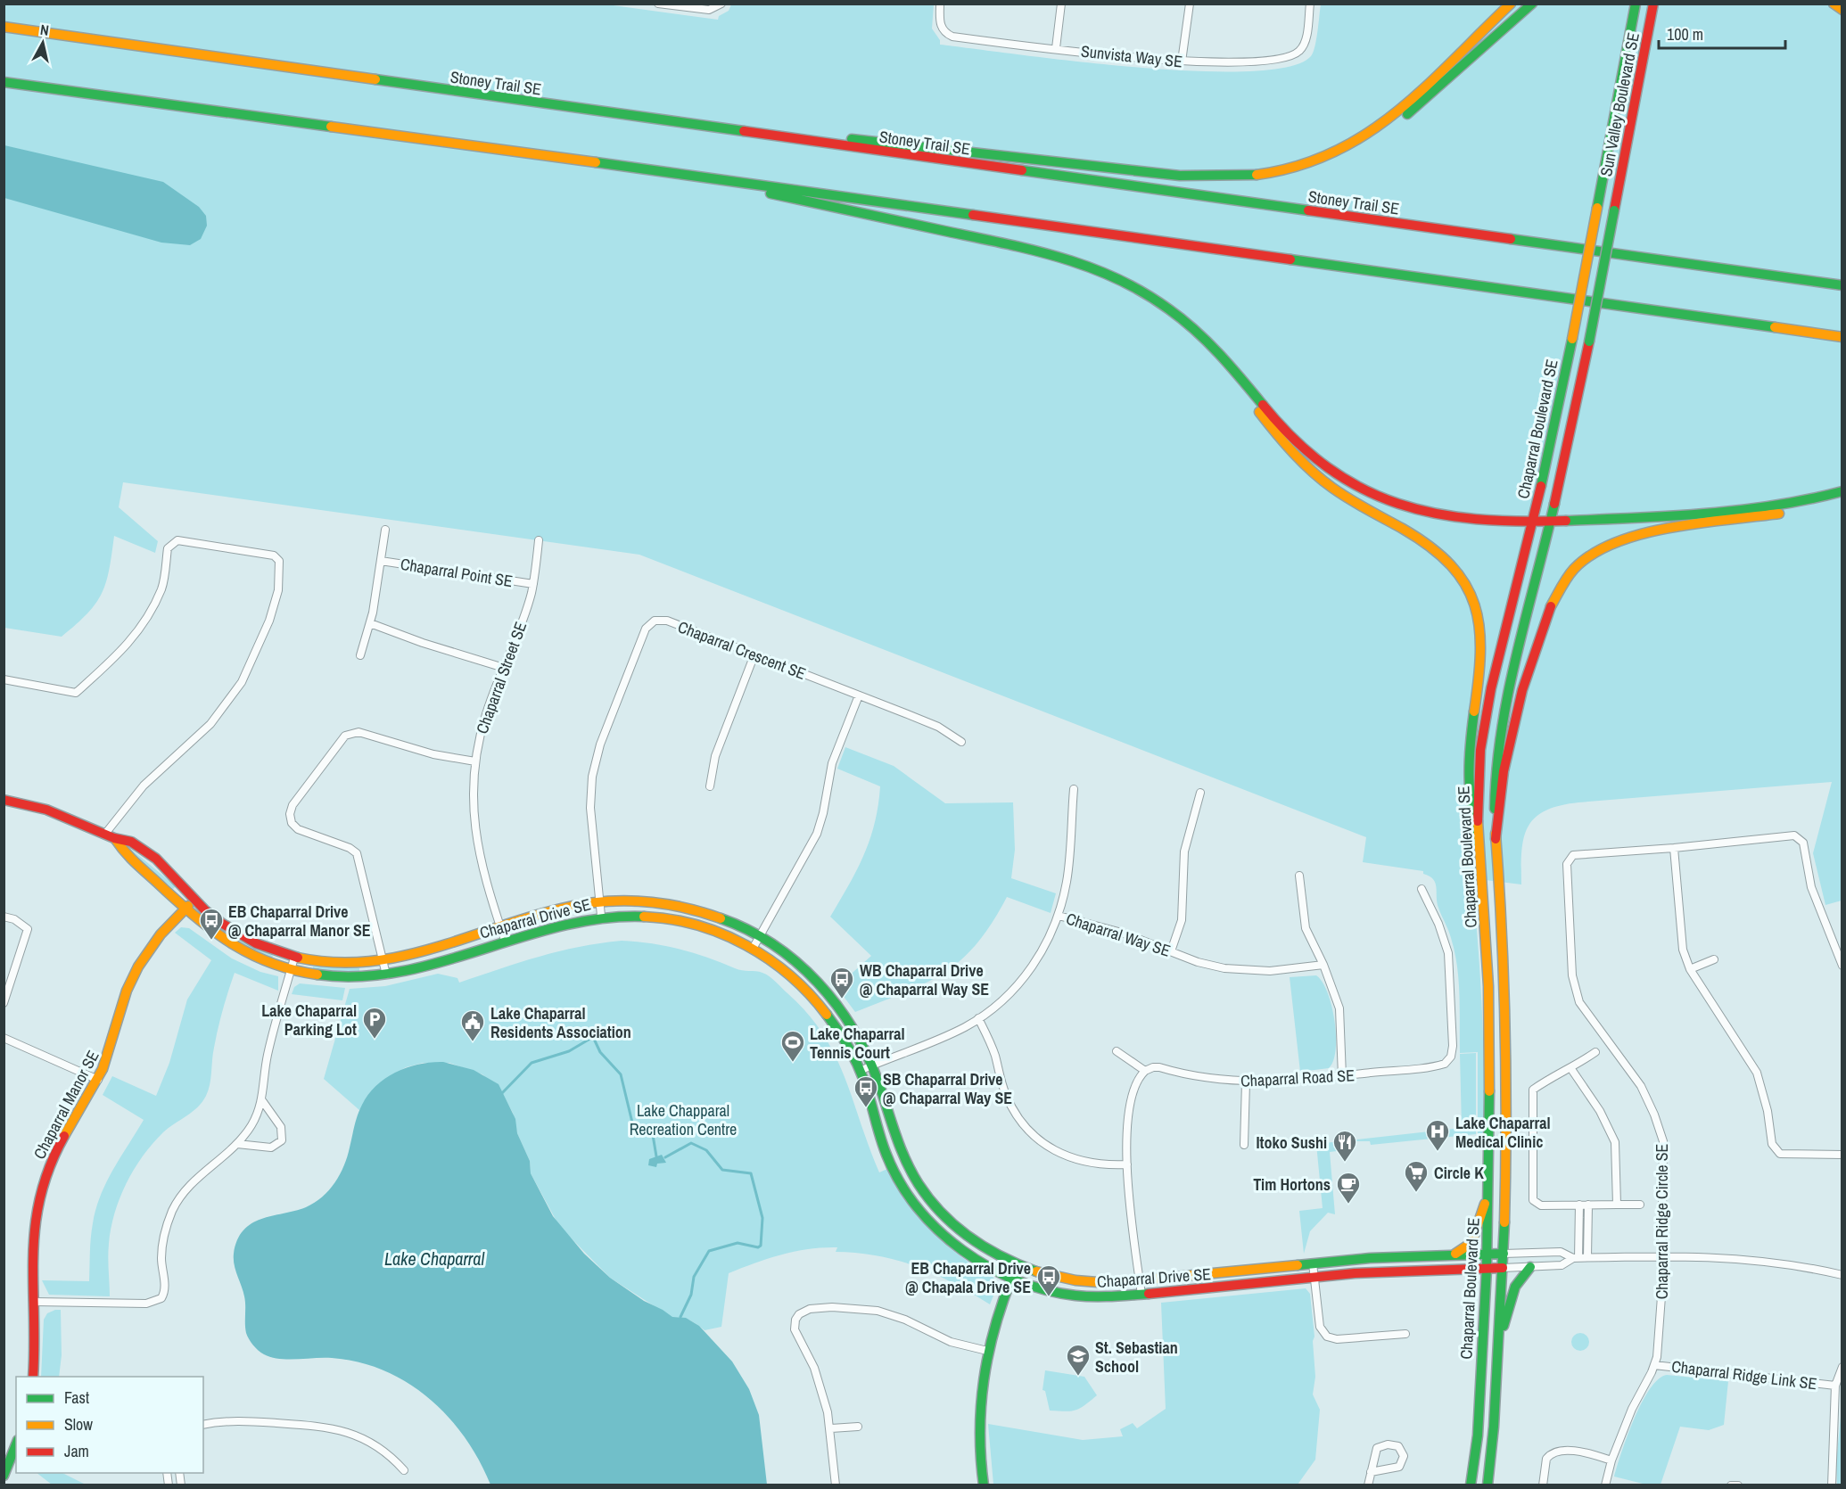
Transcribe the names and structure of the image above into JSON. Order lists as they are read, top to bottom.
{
  "streets": {
    "main road": [
      "Stoney Trail SE",
      "Sun Valley Boulevard SE",
      "Chaparral Boulevard SE",
      "Chaparral Drive SE",
      "Chaparral Manor SE"
    ],
    "street": [
      "Sunvista Way SE",
      "Chaparral Point SE",
      "Chaparral Crescent SE",
      "Chaparral Street SE",
      "Chaparral Way SE",
      "Chaparral Road SE",
      "Chaparral Ridge Circle SE",
      "Chaparral Ridge Link SE"
    ]
  },
  "crossings": [
    ["Sun Valley Boulevard SE", "Chaparral Boulevard SE"],
    ["Chaparral Boulevard SE", "Chaparral Drive SE"],
    ["Chaparral Point SE", "Chaparral Street SE"],
    ["Chaparral Crescent SE", "Chaparral Drive SE"],
    ["Chaparral Street SE", "Chaparral Drive SE"],
    ["Chaparral Drive SE", "Chaparral Way SE"],
    ["Chaparral Drive SE", "Chaparral Manor SE"],
    ["Chaparral Ridge Circle SE", "Chaparral Ridge Link SE"]
  ],
  "water": ["Lake Chaparral"],
  "parks": ["Lake Chapparal Recreation Centre"],
  "places": {
    "bus stop": [
      "EB Chaparral Drive @ Chaparral Manor SE",
      "WB Chaparral Drive @ Chaparral Way SE",
      "SB Chaparral Drive @ Chaparral Way SE",
      "EB Chaparral Drive @ Chapala Drive SE"
    ],
    "parking": ["Lake Chaparral Parking Lot"],
    "public building": ["Lake Chaparral Residents Association"],
    "sports": ["Lake Chaparral Tennis Court"],
    "hospital": ["Lake Chaparral Medical Clinic"],
    "restaurant": ["Itoko Sushi"],
    "supermarket": ["Circle K"],
    "cafe": ["Tim Hortons"],
    "school or university": ["St. Sebastian School"]
  },
  "legend": ["Fast", "Slow", "Jam"],
  "scale_bar": "100 m",
  "north": "top"
}
